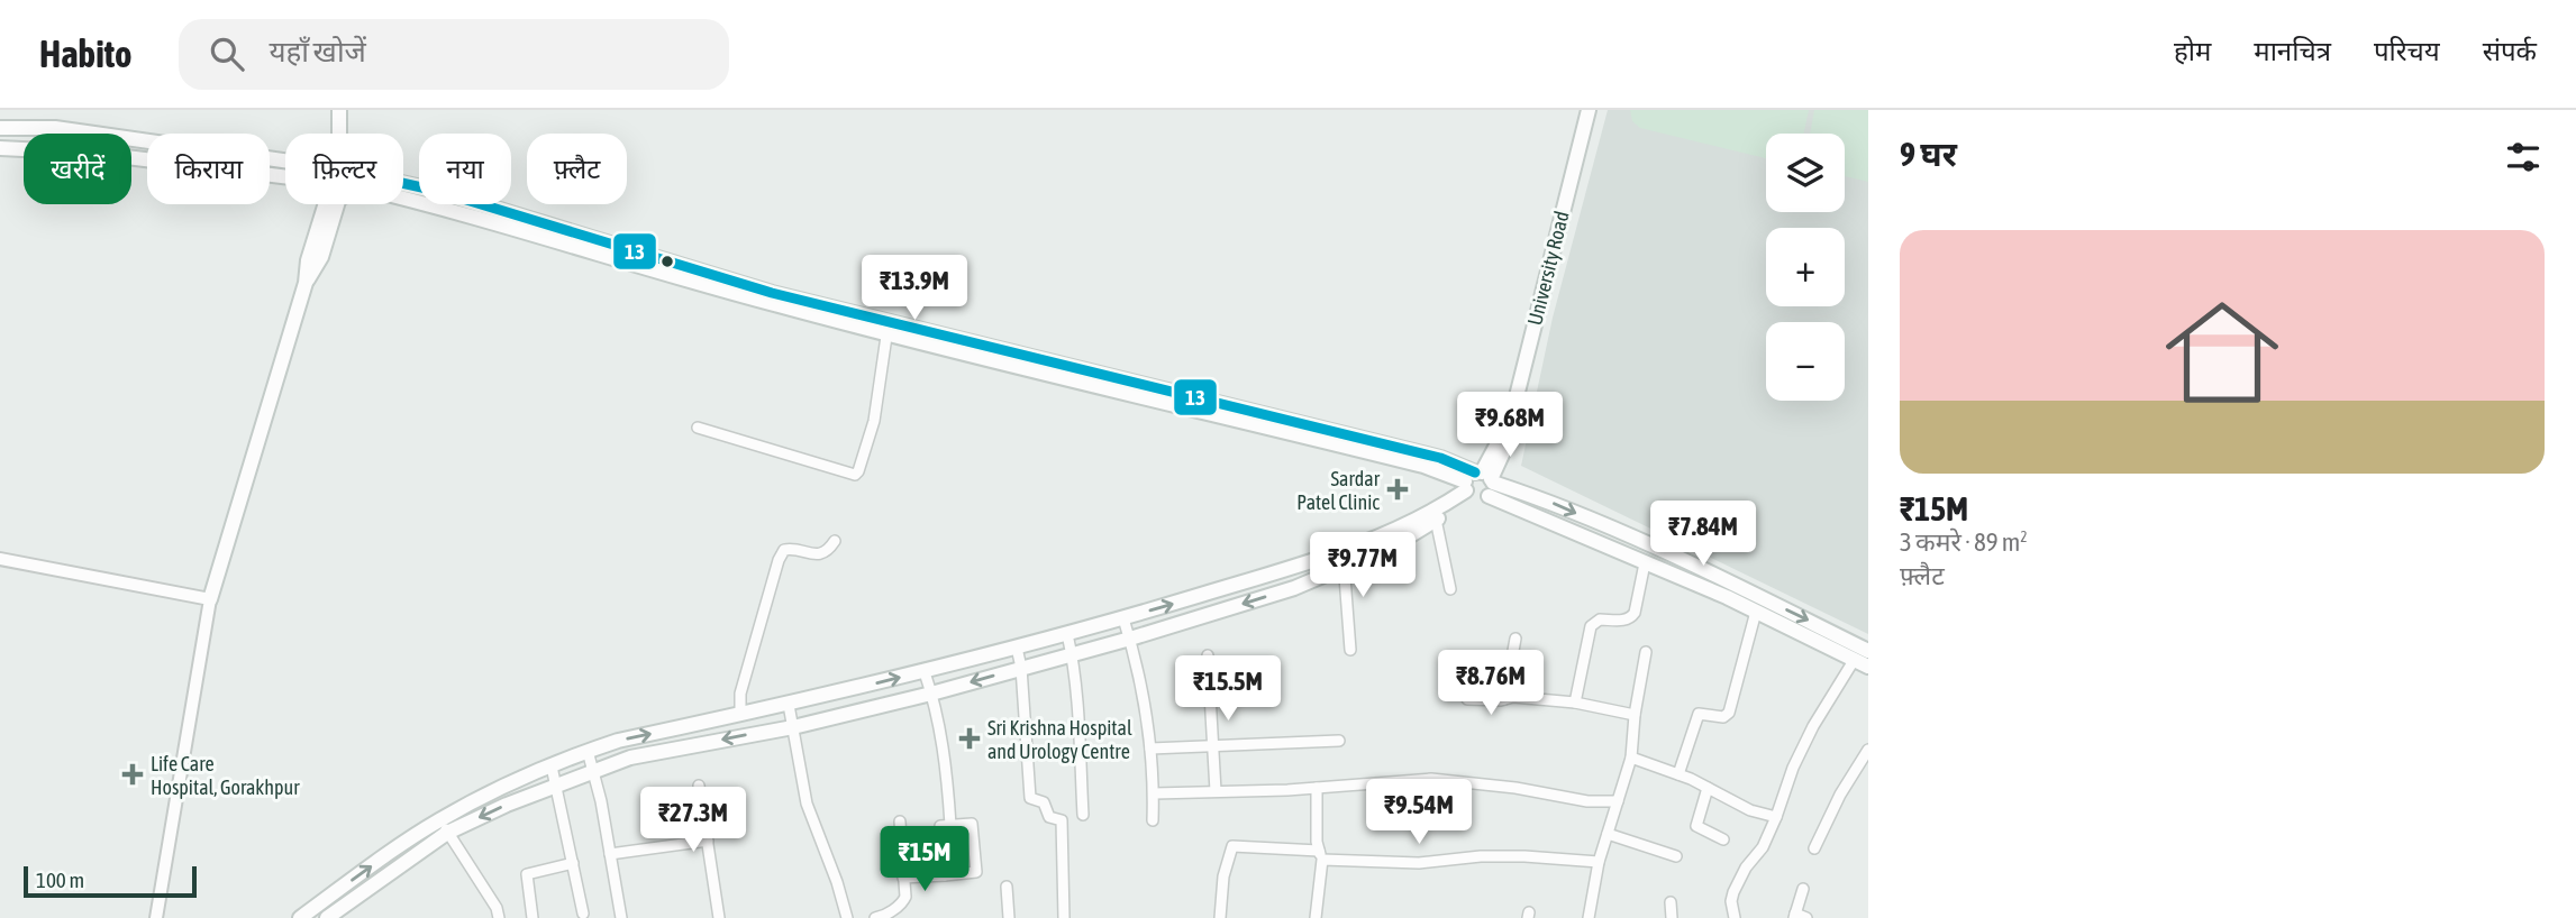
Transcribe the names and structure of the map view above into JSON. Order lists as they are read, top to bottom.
{
  "streets": {
    "main road": ["University Road"]
  },
  "places": {
    "health": ["Sardar Patel Clinic", "Sri Krishna Hospital and Urology Centre", "Life Care Hospital, Gorakhpur"]
  },
  "lines": ["transit line 13"],
  "scale_bar": "100 m",
  "page": {
    "header": "Habito",
    "search": "यहाँ खोजें",
    "nav": [
      "होम",
      "मानचित्र",
      "परिचय",
      "संपर्क"
    ],
    "heading": "9 घर",
    "map_buttons": ["+", "−"],
    "chip": [
      "खरीदें",
      "किराया",
      "फ़िल्टर",
      "नया",
      "फ़्लैट"
    ],
    "list": [
      {
        "name": "₹15M",
        "note": "3 कमरे · 89 m² · फ़्लैट"
      }
    ],
    "price": [
      "₹13.9M",
      "₹9.68M",
      "₹7.84M",
      "₹9.77M",
      "₹8.76M",
      "₹15.5M",
      "₹9.54M",
      "₹27.3M",
      "₹15M"
    ],
    "scale": "100 m"
  }
}
